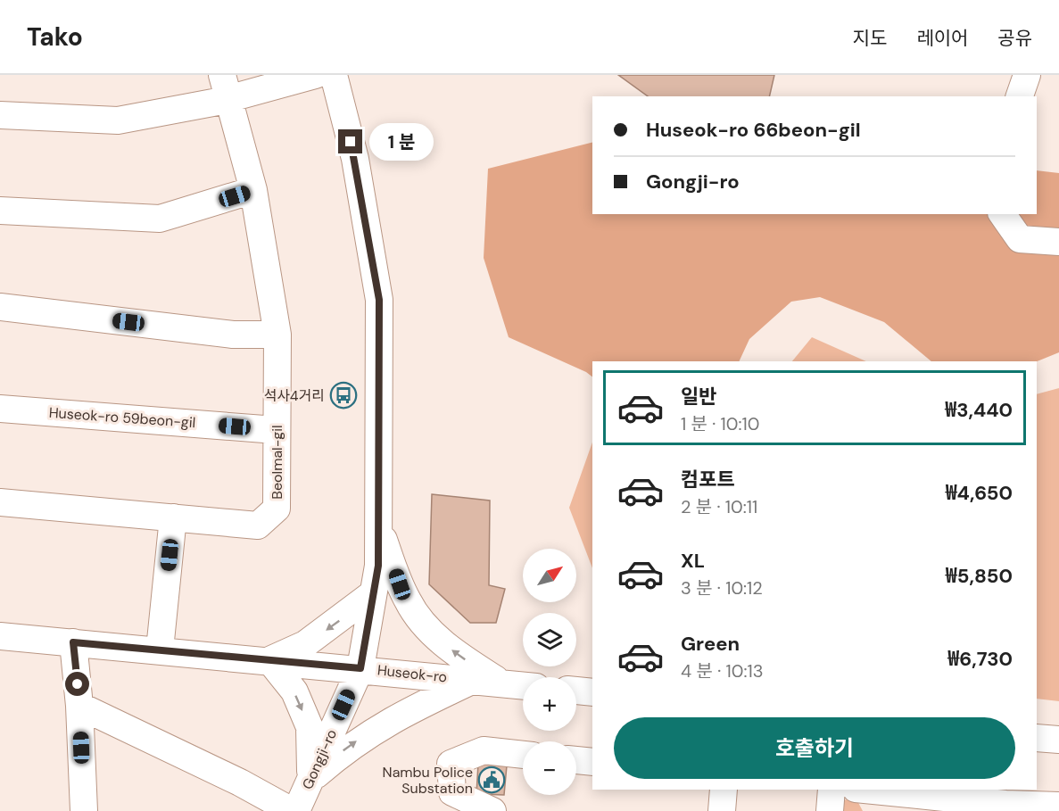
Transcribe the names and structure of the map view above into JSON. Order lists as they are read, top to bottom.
{
  "streets": {
    "street": [
      "Huseok-ro 59beon-gil",
      "Beolmal-gil",
      "Huseok-ro",
      "Gongji-ro"
    ]
  },
  "crossings": [
    ["Huseok-ro 59beon-gil", "Beolmal-gil"],
    ["Huseok-ro", "Gongji-ro"]
  ],
  "places": {
    "bus stop": ["석사4거리"],
    "public building": ["Nambu Police Substation"]
  },
  "north": "top right",
  "page": {
    "header": "Tako",
    "nav": ["지도", "레이어", "공유"],
    "banner": ["Huseok-ro 66beon-gil", "Gongji-ro"],
    "bubble": "1 분",
    "list": [
      {
        "name": "일반",
        "note": "1 분 · 10:10",
        "value": "₩3,440"
      },
      {
        "name": "컴포트",
        "note": "2 분 · 10:11",
        "value": "₩4,650"
      },
      {
        "name": "XL",
        "note": "3 분 · 10:12",
        "value": "₩5,850"
      },
      {
        "name": "Green",
        "note": "4 분 · 10:13",
        "value": "₩6,730"
      }
    ],
    "map_buttons": ["+", "−"],
    "buttons": "호출하기"
  }
}
